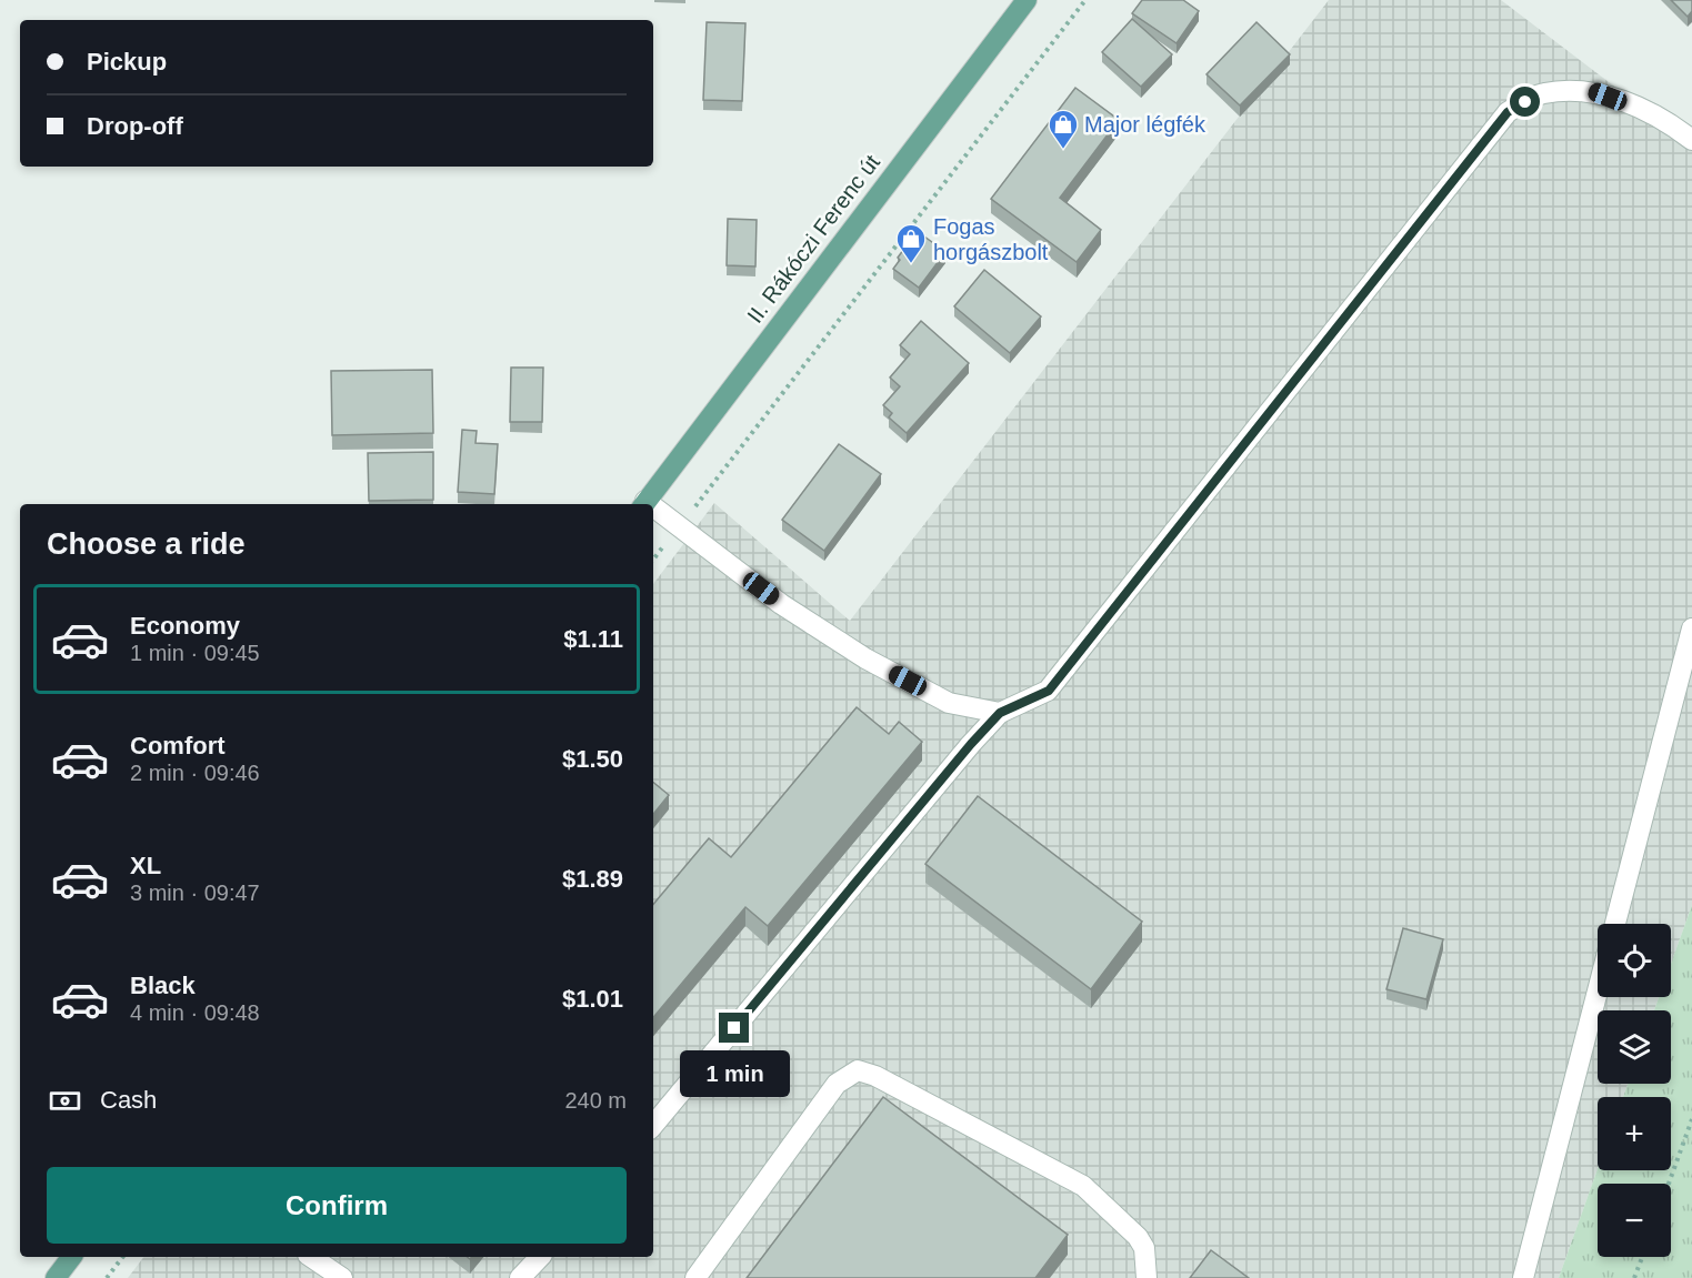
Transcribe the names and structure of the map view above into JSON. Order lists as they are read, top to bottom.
{
  "streets": {
    "main road": ["II. Rákóczi Ferenc út"]
  },
  "places": {
    "shop": ["Major légfék", "Fogas horgászbolt"]
  },
  "page": {
    "banner": ["Pickup", "Drop-off"],
    "heading": "Choose a ride",
    "list": [
      {
        "name": "Economy",
        "note": "1 min · 09:45",
        "value": "$1.11"
      },
      {
        "name": "Comfort",
        "note": "2 min · 09:46",
        "value": "$1.50"
      },
      {
        "name": "XL",
        "note": "3 min · 09:47",
        "value": "$1.89"
      },
      {
        "name": "Black",
        "note": "4 min · 09:48",
        "value": "$1.01"
      }
    ],
    "map_buttons": ["+", "−"],
    "bubble": "1 min",
    "pay": ["Cash", "240 m"],
    "buttons": "Confirm"
  }
}
